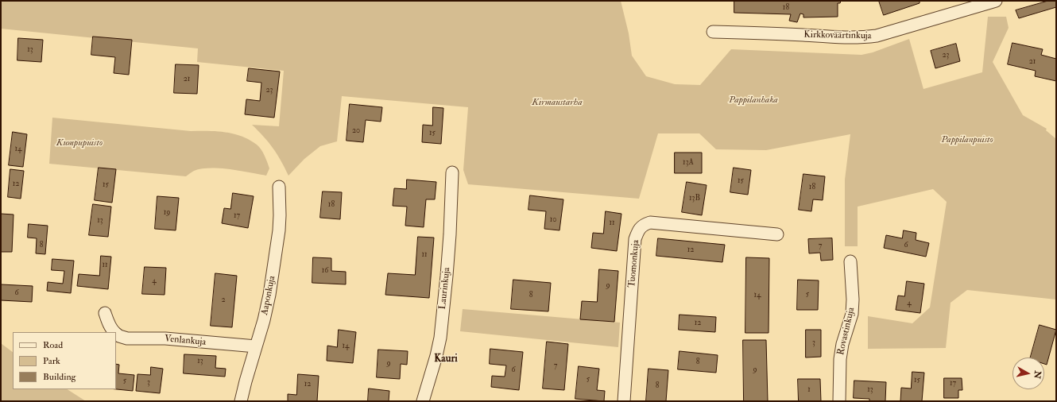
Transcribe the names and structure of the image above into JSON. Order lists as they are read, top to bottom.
{
  "streets": {
    "street": [
      "Kirkkoväärtinkuja",
      "Tuomonkuja",
      "Laurinkuja",
      "Aaponkuja",
      "Rovastinkuja",
      "Venlankuja"
    ]
  },
  "crossings": [
    ["Aaponkuja", "Venlankuja"]
  ],
  "districts": ["Kauri"],
  "parks": [
    "Pappilanhaka",
    "Kirmaustarha",
    "Pappilanpuisto",
    "Kumpupuisto"
  ],
  "house_numbers": [
    "18",
    "13",
    "23",
    "21",
    "21",
    "23",
    "20",
    "15",
    "14",
    "13A",
    "15",
    "12",
    "15",
    "18",
    "13B",
    "18",
    "19",
    "17",
    "10",
    "13",
    "11",
    "8",
    "6",
    "7",
    "12",
    "11",
    "11",
    "16",
    "4",
    "9",
    "6",
    "5",
    "8",
    "14",
    "2",
    "4",
    "12",
    "3",
    "14",
    "13",
    "8",
    "9",
    "7",
    "6",
    "9",
    "5",
    "15",
    "5",
    "3",
    "17",
    "12",
    "8",
    "1",
    "13"
  ],
  "legend": ["Road", "Park", "Building"],
  "north": "right"
}
